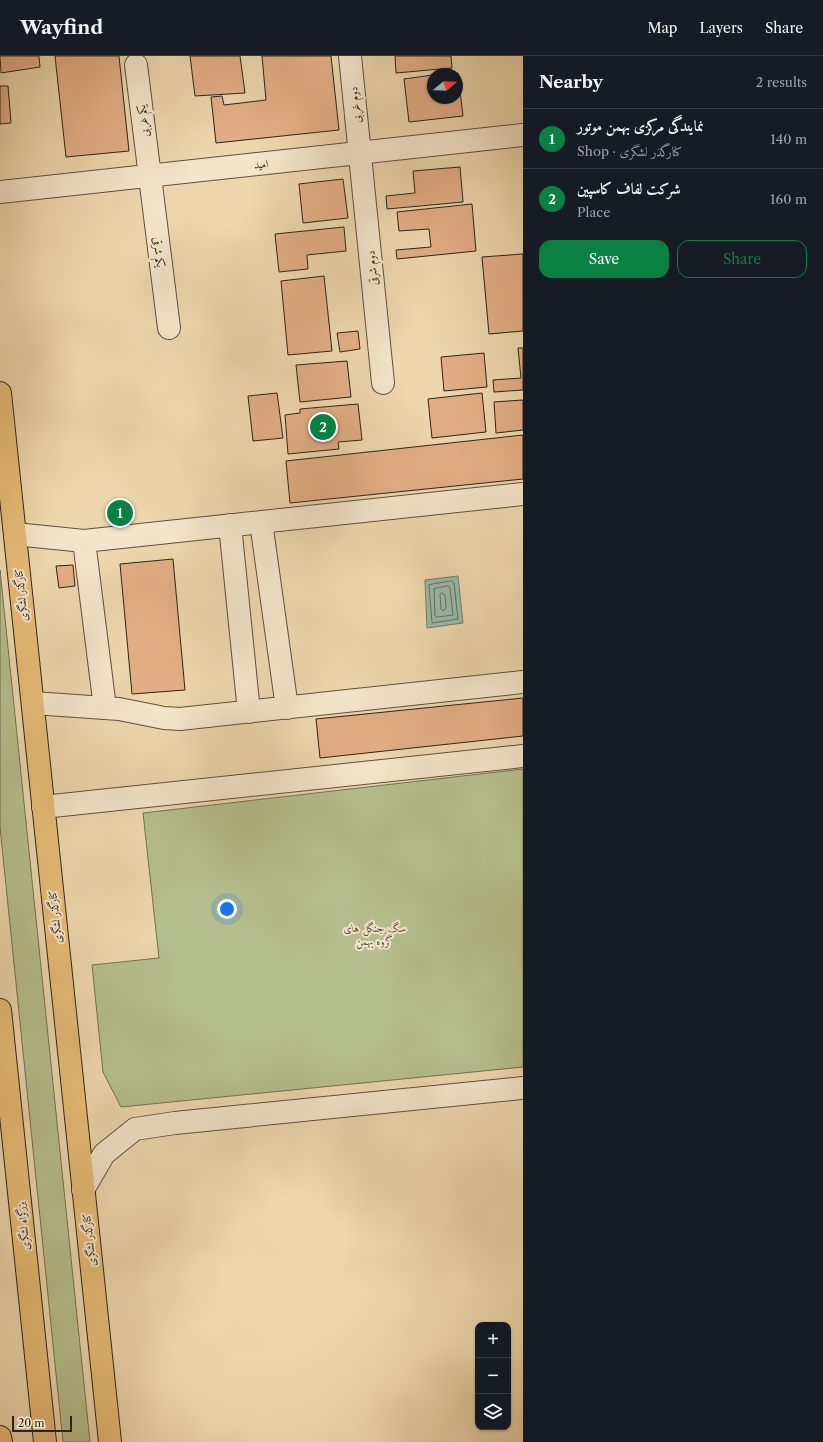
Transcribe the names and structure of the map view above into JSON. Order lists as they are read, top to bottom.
{
  "streets": {
    "main road": ["کنارگذر لشگری", "بزرگراه لشگری"],
    "lane": [
      "دوم غربی",
      "یکم غربی",
      "امید",
      "یکم شرقی",
      "دوم شرقی"
    ]
  },
  "crossings": [
    ["دوم غربی", "امید"],
    ["دوم غربی", "دوم شرقی"],
    ["یکم غربی", "امید"],
    ["یکم غربی", "یکم شرقی"],
    ["امید", "یکم شرقی"],
    ["امید", "دوم شرقی"]
  ],
  "parks": ["سگ جنگل های گروه بهمن"],
  "scale_bar": "20 m",
  "north": "right",
  "page": {
    "header": "Wayfind",
    "nav": ["Map", "Layers", "Share"],
    "heading": ["Nearby", "2 results"],
    "list": [
      {
        "mark": "1",
        "name": "نمایندگی مرکزی بهمن موتور",
        "note": "Shop · کنارگذر لشگری",
        "value": "140 m"
      },
      {
        "mark": "2",
        "name": "شرکت لفاف کاسپین",
        "note": "Place",
        "value": "160 m"
      }
    ],
    "buttons": ["Save", "Share"],
    "pins": ["2", "1"],
    "map_buttons": ["+", "−"],
    "scale": "20 m"
  }
}
